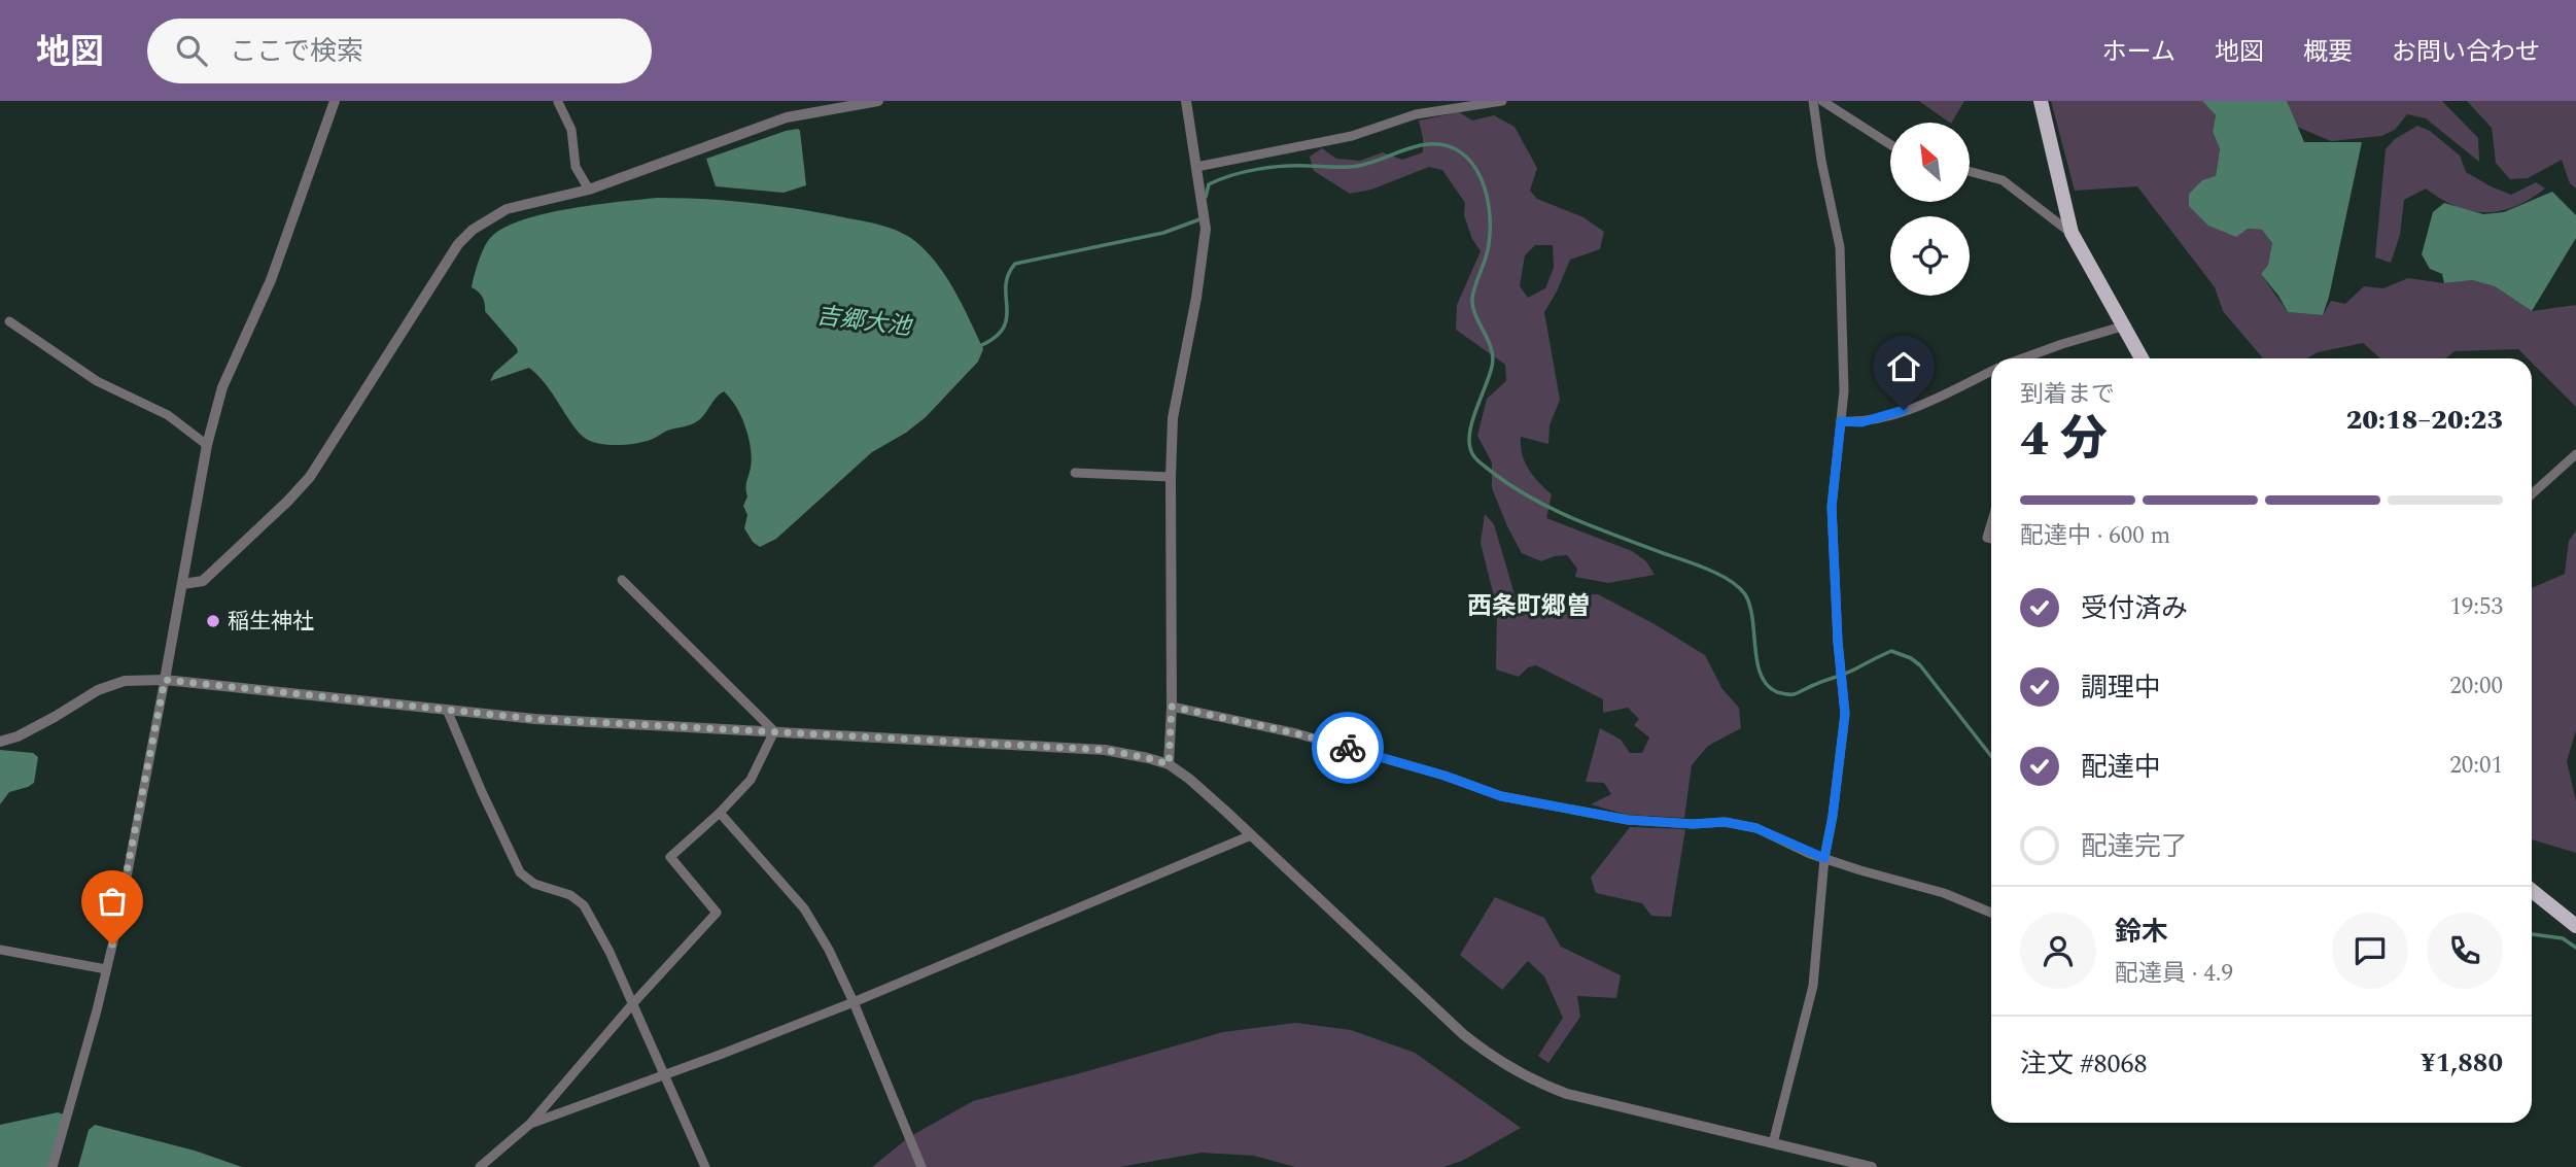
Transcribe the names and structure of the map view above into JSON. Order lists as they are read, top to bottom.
{
  "districts": ["西条町郷曽"],
  "water": ["吉郷大池"],
  "places": ["稲生神社"],
  "north": "top left",
  "page": {
    "header": "地図",
    "search": "ここで検索",
    "nav": [
      "ホーム",
      "地図",
      "概要",
      "お問い合わせ"
    ],
    "heading": ["4 分", "到着まで", "20:18–20:23"],
    "panel": [
      "鈴木",
      "配達員 · 4.9",
      "注文 #8068",
      "¥1,880"
    ],
    "bar": "配達中 · 600 m",
    "list": [
      ["受付済み", "19:53"],
      ["調理中", "20:00"],
      ["配達中", "20:01"],
      "配達完了"
    ]
  }
}
